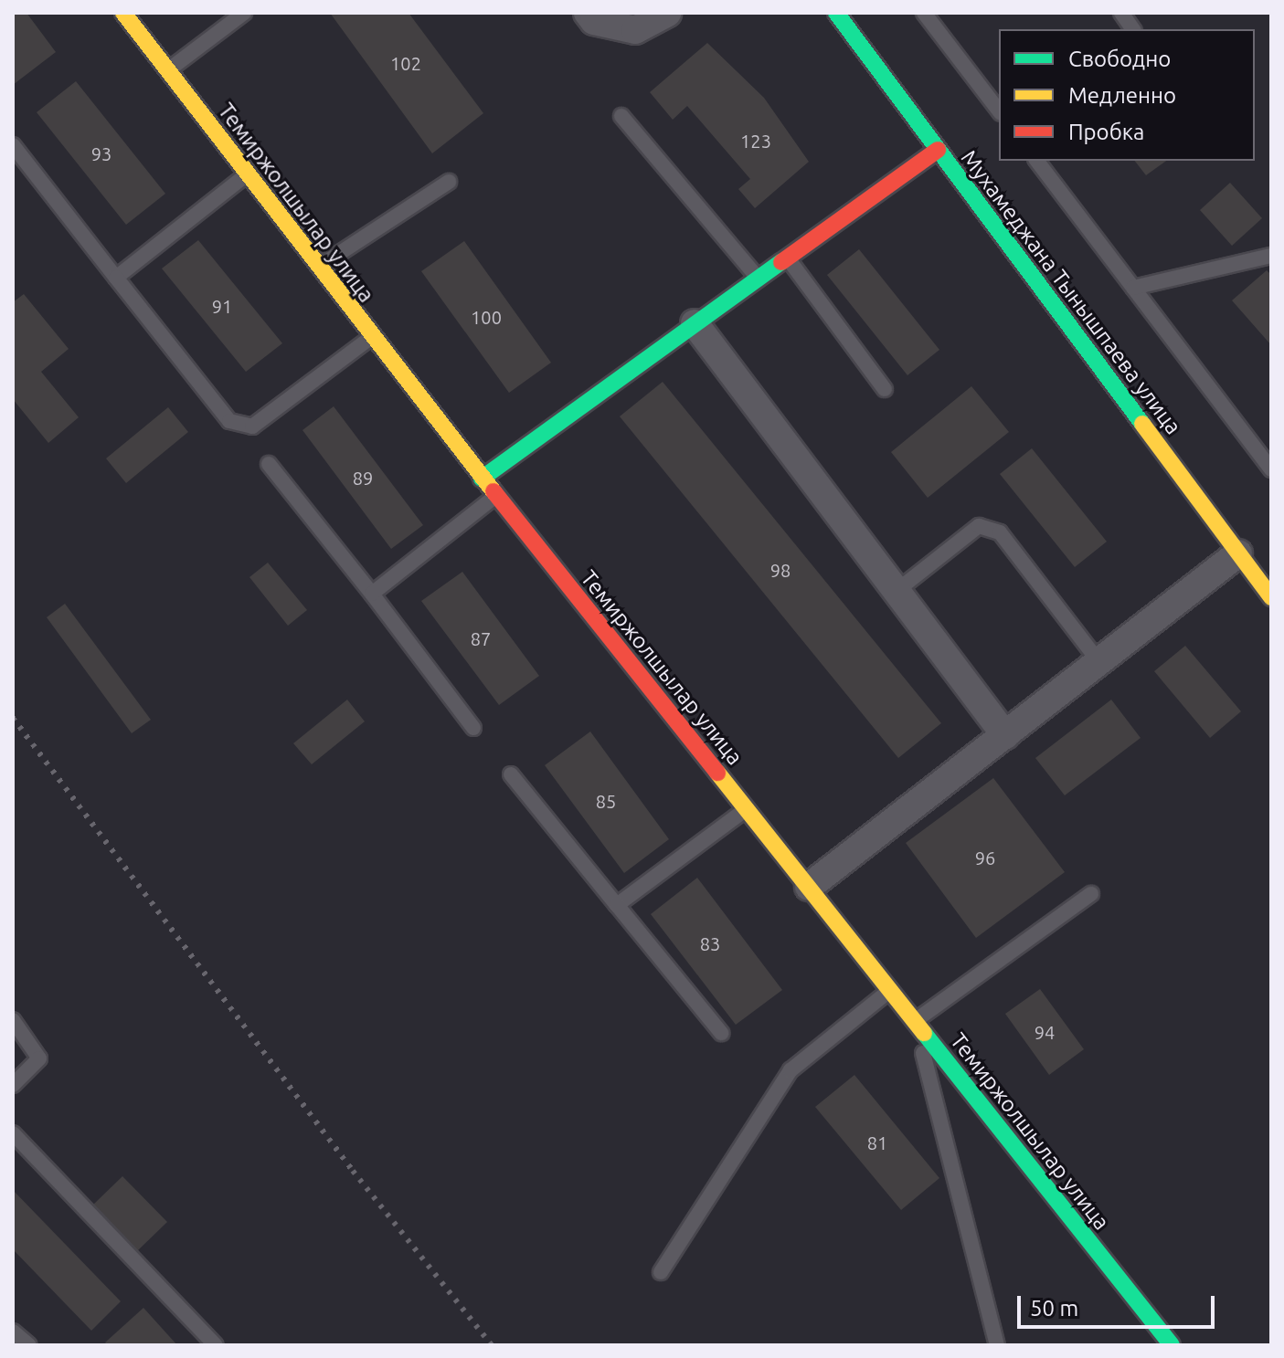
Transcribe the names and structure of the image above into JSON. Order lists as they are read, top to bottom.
{
  "streets": {
    "street": ["Темиржолшылар улица", "Мухамеджана Тынышпаева улица"]
  },
  "house_numbers": [
    "102",
    "123",
    "93",
    "91",
    "100",
    "89",
    "98",
    "87",
    "85",
    "96",
    "83",
    "94",
    "81"
  ],
  "legend": ["Свободно", "Медленно", "Пробка"],
  "scale_bar": "50 m"
}
